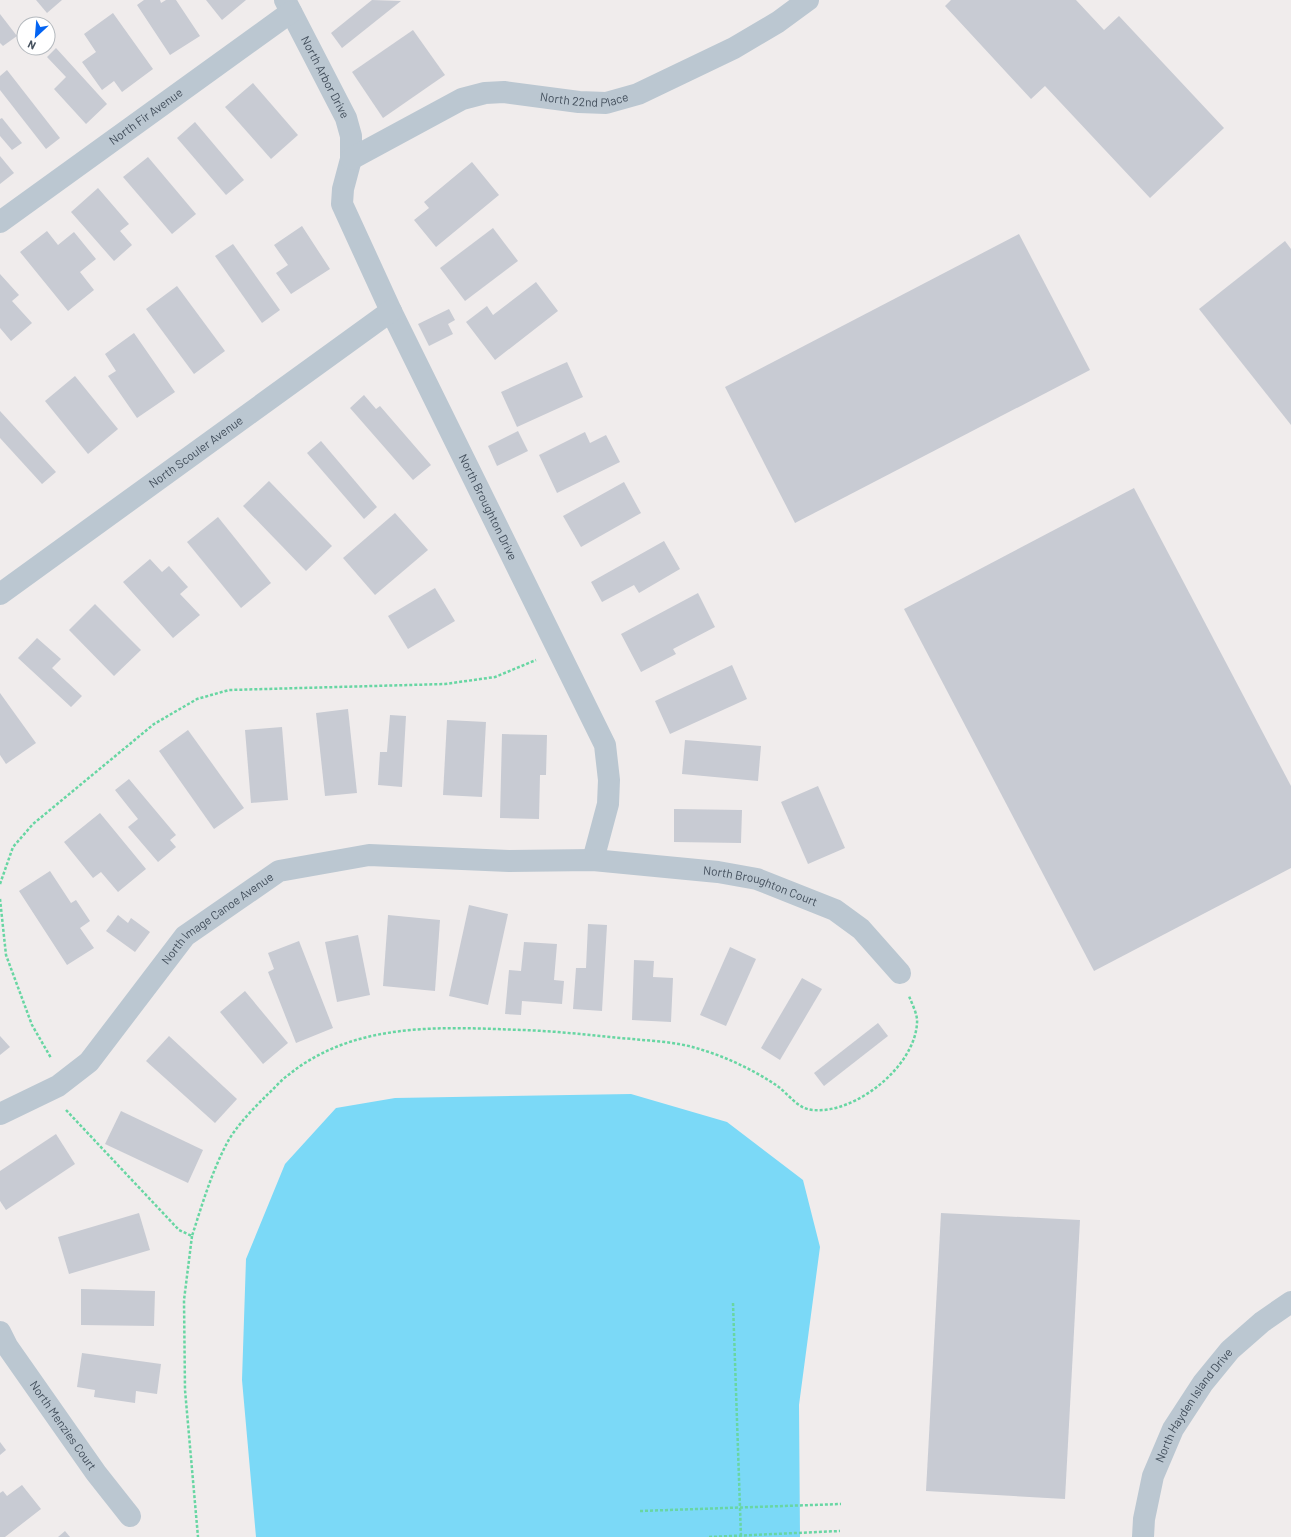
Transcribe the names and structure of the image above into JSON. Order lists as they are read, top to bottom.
{
  "streets": {
    "street": [
      "North Arbor Drive",
      "North 22nd Place",
      "North Fir Avenue",
      "North Scouler Avenue",
      "North Broughton Drive",
      "North Broughton Court",
      "North Image Canoe Avenue",
      "North Hayden Island Drive",
      "North Menzies Court"
    ]
  },
  "crossings": [
    ["North Arbor Drive", "North 22nd Place"],
    ["North Arbor Drive", "North Fir Avenue"],
    ["North Arbor Drive", "North Broughton Drive"],
    ["North 22nd Place", "North Broughton Drive"],
    ["North Scouler Avenue", "North Broughton Drive"],
    ["North Broughton Drive", "North Broughton Court"],
    ["North Broughton Drive", "North Image Canoe Avenue"],
    ["North Broughton Court", "North Image Canoe Avenue"]
  ],
  "north": "bottom left"
}
